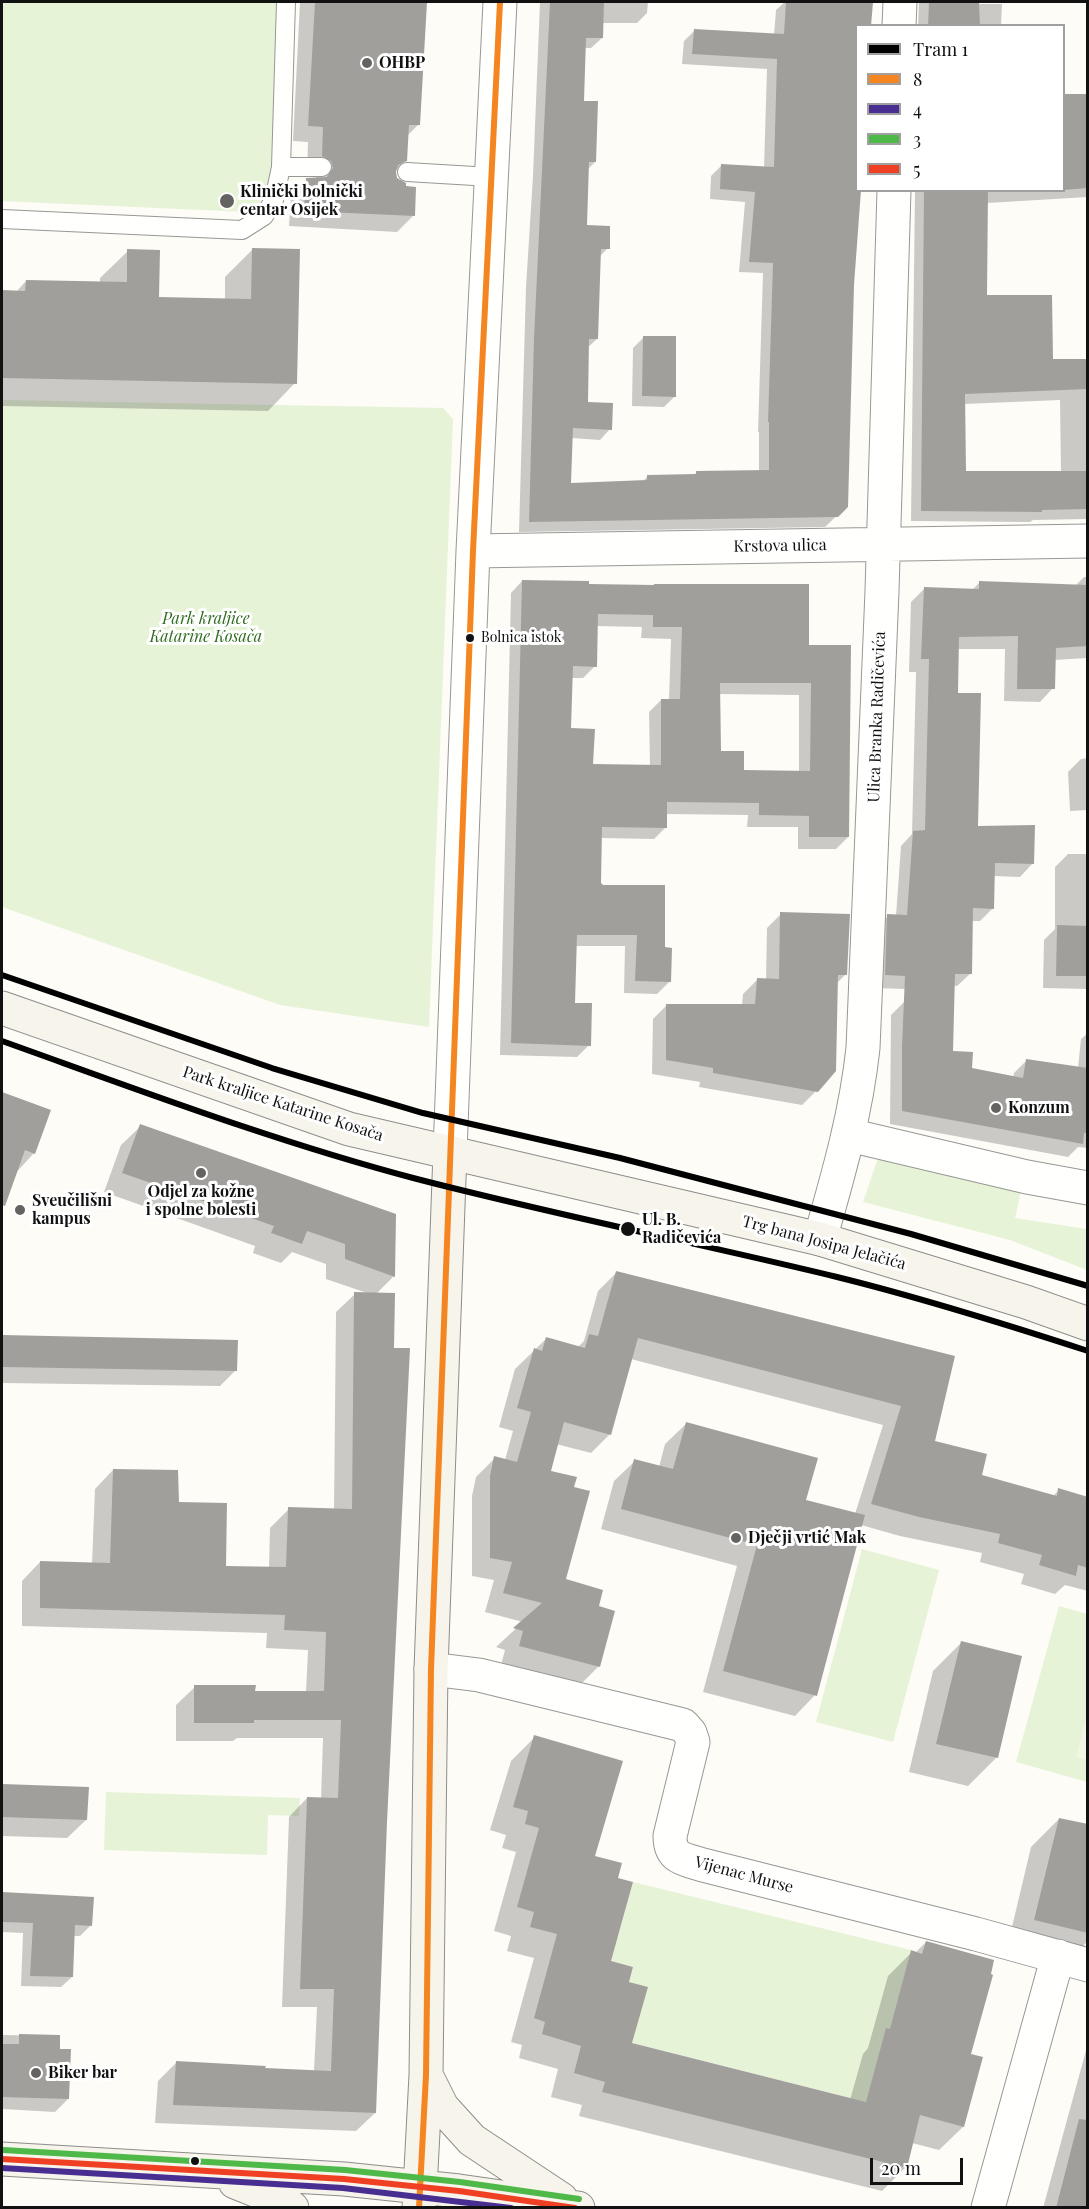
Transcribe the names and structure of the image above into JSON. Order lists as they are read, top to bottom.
{
  "streets": {
    "main road": ["Park kraljice Katarine Kosača", "Trg bana Josipa Jelačića"],
    "street": ["Krstova ulica", "Ulica Branka Radičevića", "Vijenac Murse"]
  },
  "crossings": [
    ["Krstova ulica", "Ulica Branka Radičevića"],
    ["Ulica Branka Radičevića", "Trg bana Josipa Jelačića"],
    ["Park kraljice Katarine Kosača", "Trg bana Josipa Jelačića"]
  ],
  "parks": ["Park kraljice Katarine Kosača"],
  "places": [
    "OHBP",
    "Klinički bolnički centar Osijek",
    "Bolnica istok",
    "Konzum",
    "Odjel za kožne i spolne bolesti",
    "Sveučilišni kampus",
    "Ul. B. Radičevića",
    "Dječji vrtić Mak",
    "Biker bar"
  ],
  "lines": [
    "transit line 8",
    "tram line 1",
    "transit line 3",
    "transit line 5",
    "transit line 4"
  ],
  "legend": [
    "Tram 1",
    "8",
    "4",
    "3",
    "5"
  ],
  "scale_bar": "20 m"
}
